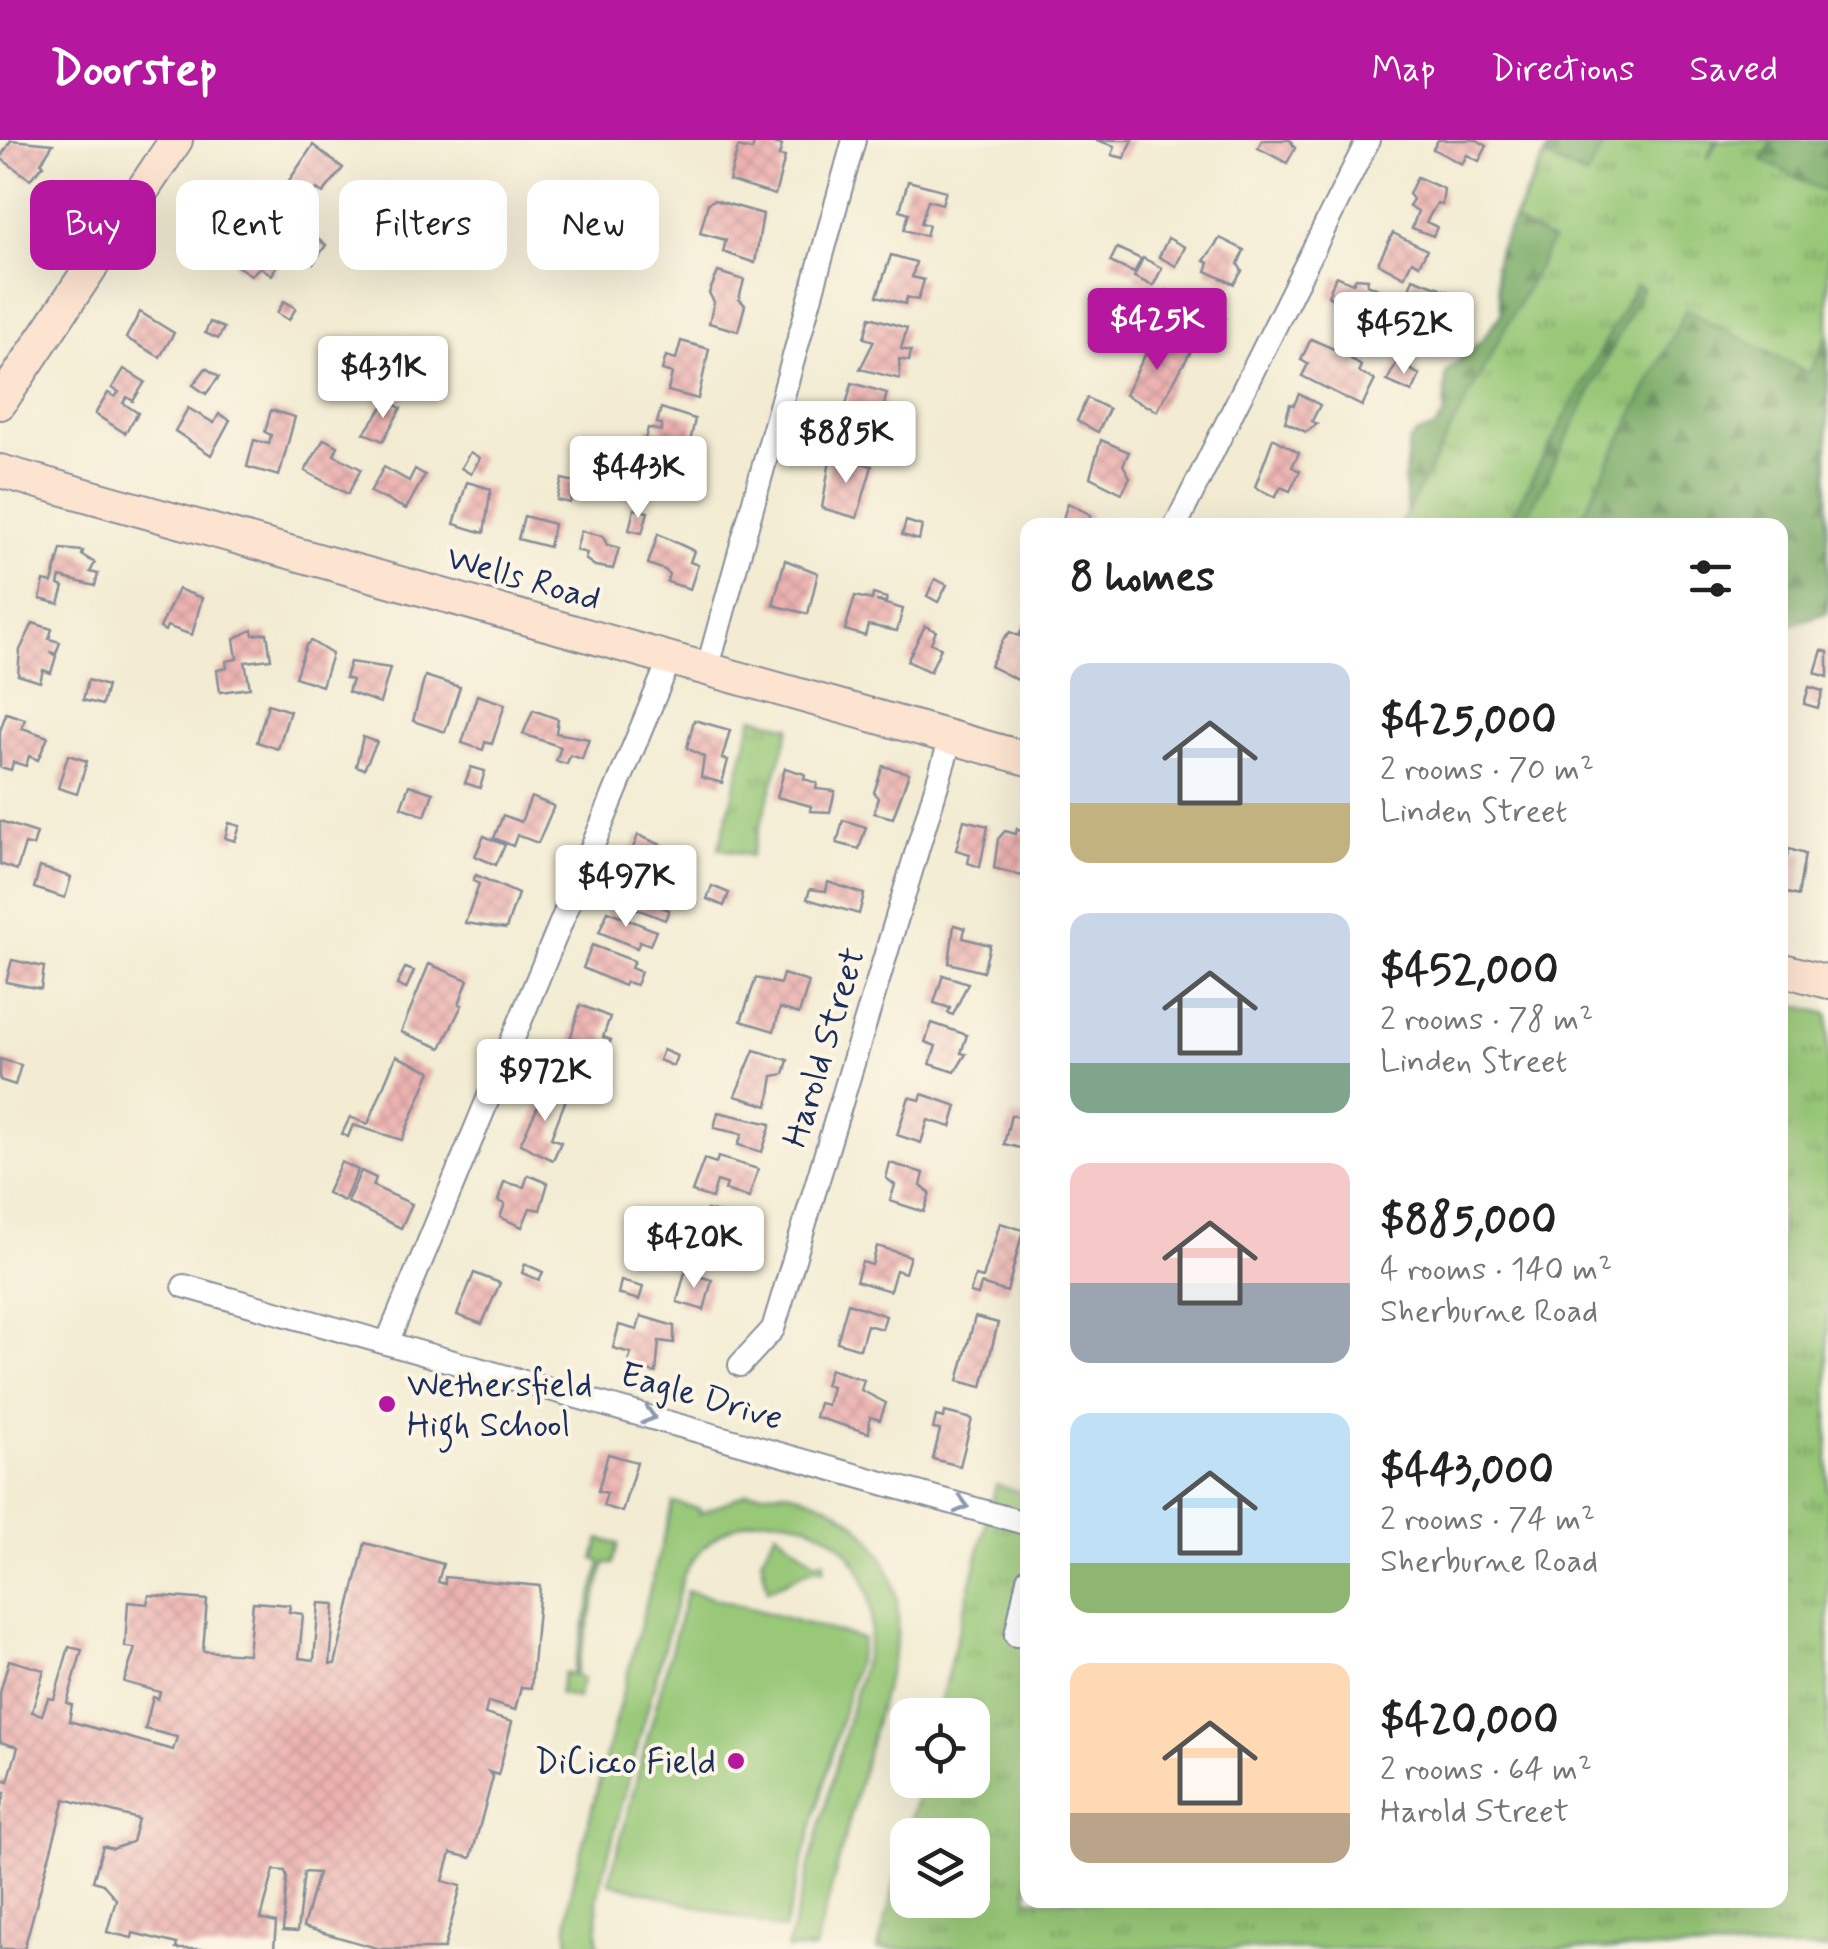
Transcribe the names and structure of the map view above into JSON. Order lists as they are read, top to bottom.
{
  "streets": {
    "main road": ["Wells Road"],
    "street": ["Harold Street", "Eagle Drive"]
  },
  "crossings": [
    ["Wells Road", "Harold Street"]
  ],
  "one_way": ["Eagle Drive"],
  "places": ["Wethersfield High School", "DiCicco Field"],
  "page": {
    "header": "Doorstep",
    "nav": ["Map", "Directions", "Saved"],
    "chip": [
      "Buy",
      "Rent",
      "Filters",
      "New"
    ],
    "price": [
      "$425K",
      "$452K",
      "$431K",
      "$885K",
      "$443K",
      "$497K",
      "$972K",
      "$420K"
    ],
    "heading": "8 homes",
    "list": [
      {
        "name": "$425,000",
        "note": "2 rooms · 70 m² · Linden Street"
      },
      {
        "name": "$452,000",
        "note": "2 rooms · 78 m² · Linden Street"
      },
      {
        "name": "$885,000",
        "note": "4 rooms · 140 m² · Sherburne Road"
      },
      {
        "name": "$443,000",
        "note": "2 rooms · 74 m² · Sherburne Road"
      },
      {
        "name": "$420,000",
        "note": "2 rooms · 64 m² · Harold Street"
      }
    ]
  }
}
